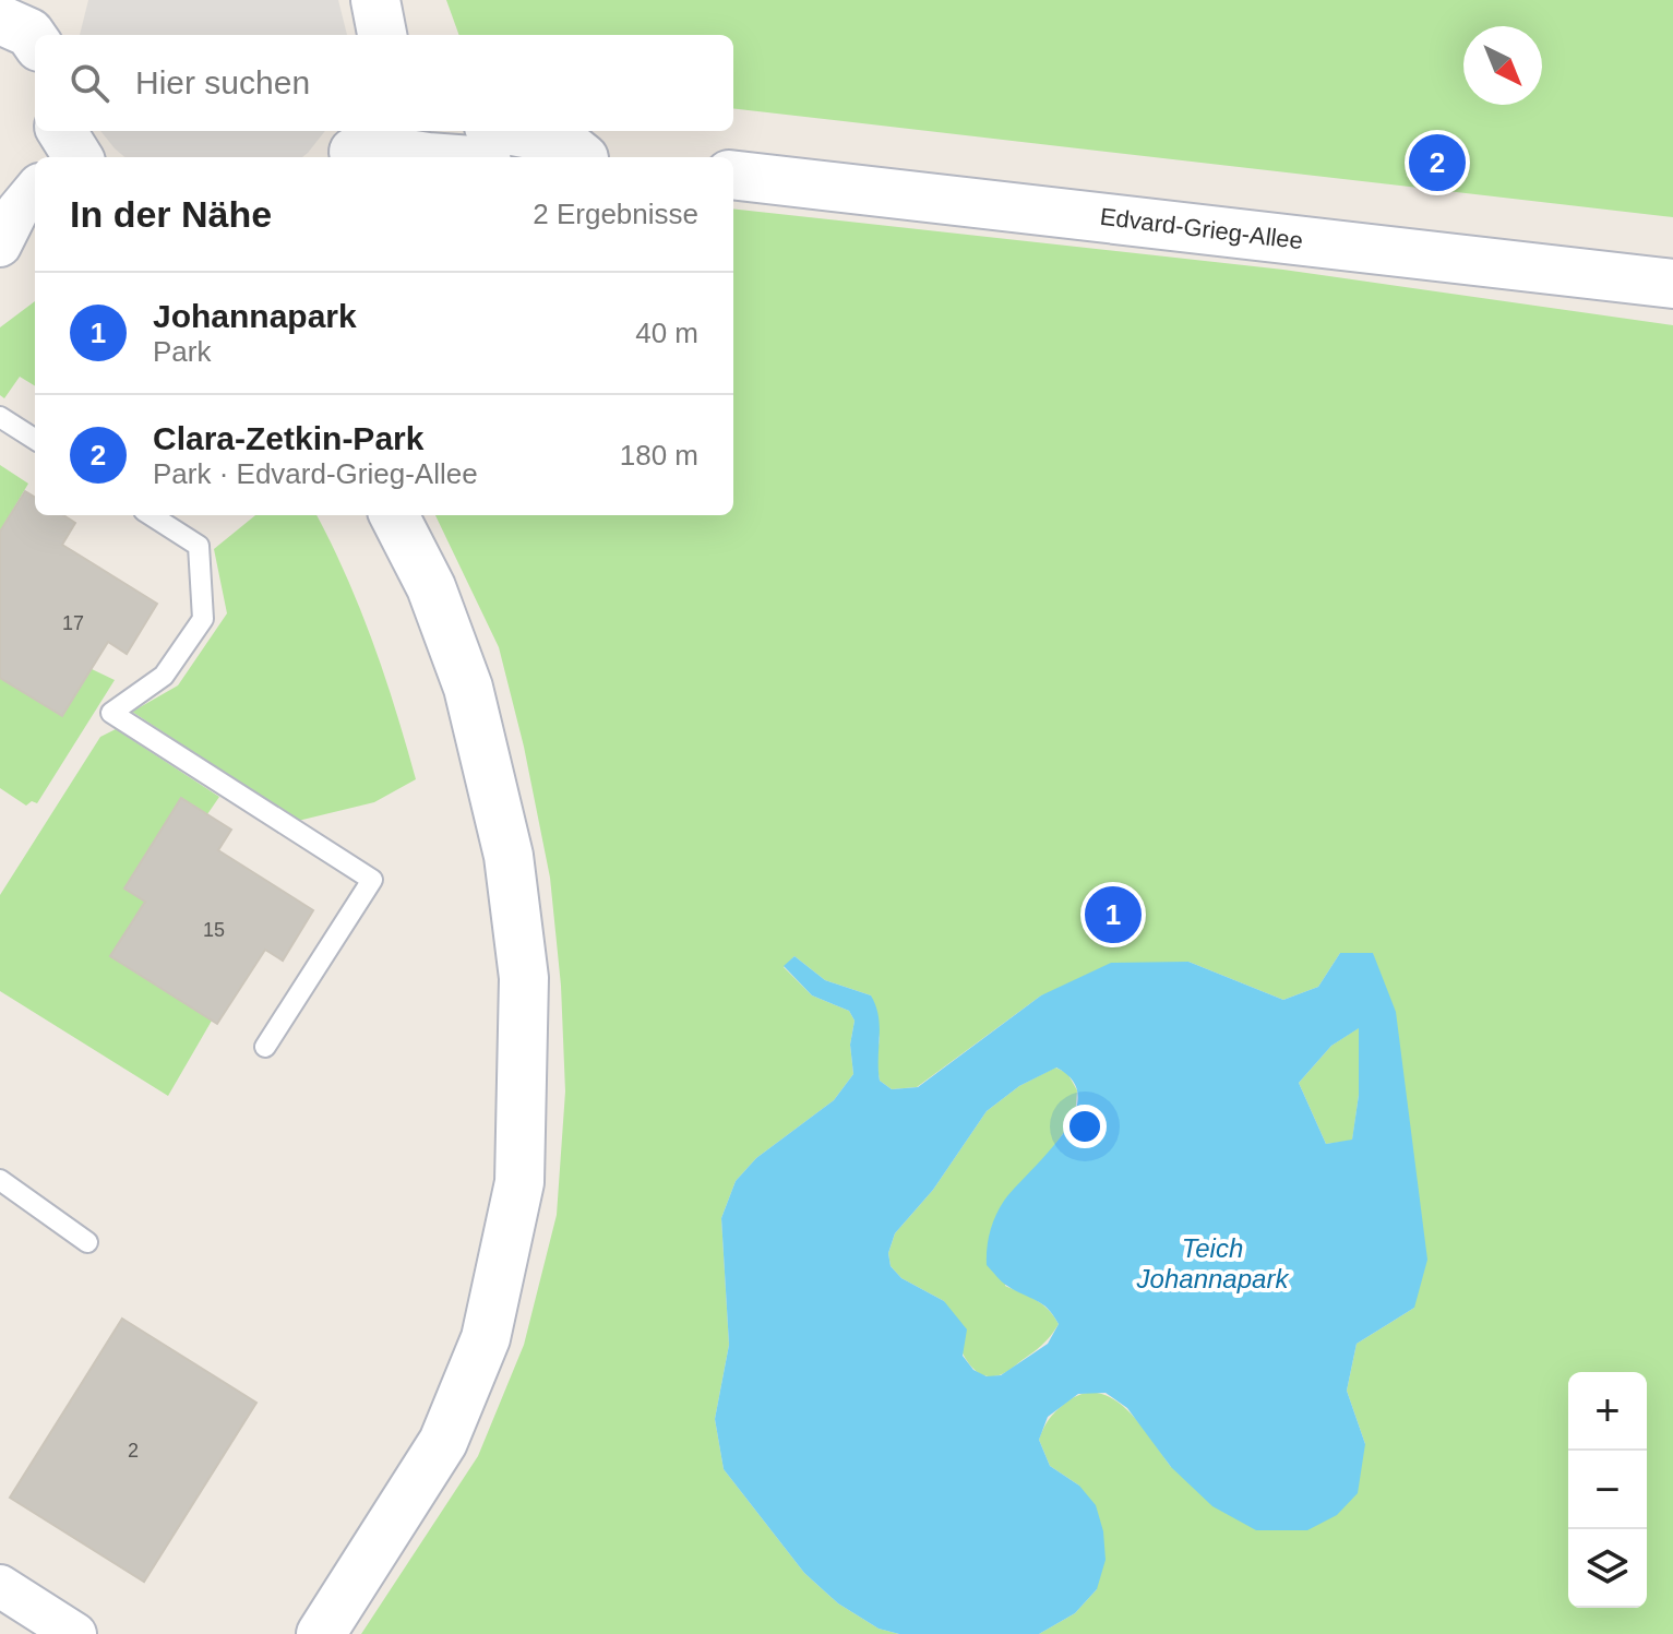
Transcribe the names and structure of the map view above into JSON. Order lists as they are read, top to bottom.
{
  "streets": {
    "main road": ["Edvard-Grieg-Allee"]
  },
  "water": ["Teich Johannapark"],
  "house_numbers": ["17", "15", "2"],
  "north": "bottom right",
  "page": {
    "search": "Hier suchen",
    "pins": ["2", "1"],
    "heading": ["In der Nähe", "2 Ergebnisse"],
    "list": [
      {
        "mark": "1",
        "name": "Johannapark",
        "note": "Park",
        "value": "40 m"
      },
      {
        "mark": "2",
        "name": "Clara-Zetkin-Park",
        "note": "Park · Edvard-Grieg-Allee",
        "value": "180 m"
      }
    ],
    "map_buttons": ["+", "−"]
  }
}
